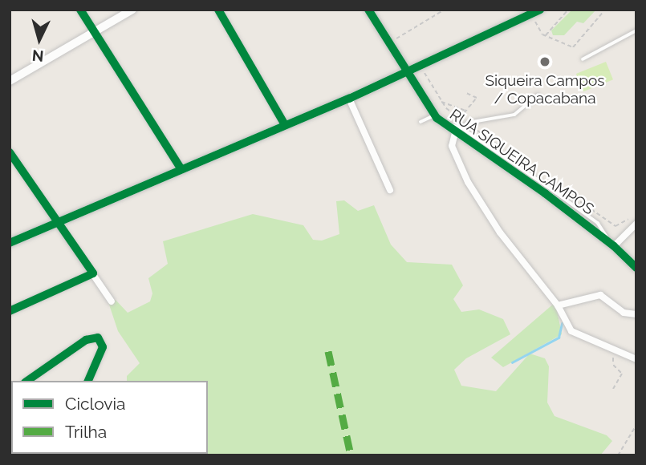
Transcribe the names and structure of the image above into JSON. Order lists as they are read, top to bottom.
{
  "streets": {
    "street": ["RUA SIQUEIRA CAMPOS"]
  },
  "places": ["Siqueira Campos / Copacabana"],
  "legend": ["Ciclovia", "Trilha"],
  "north": "bottom"
}
